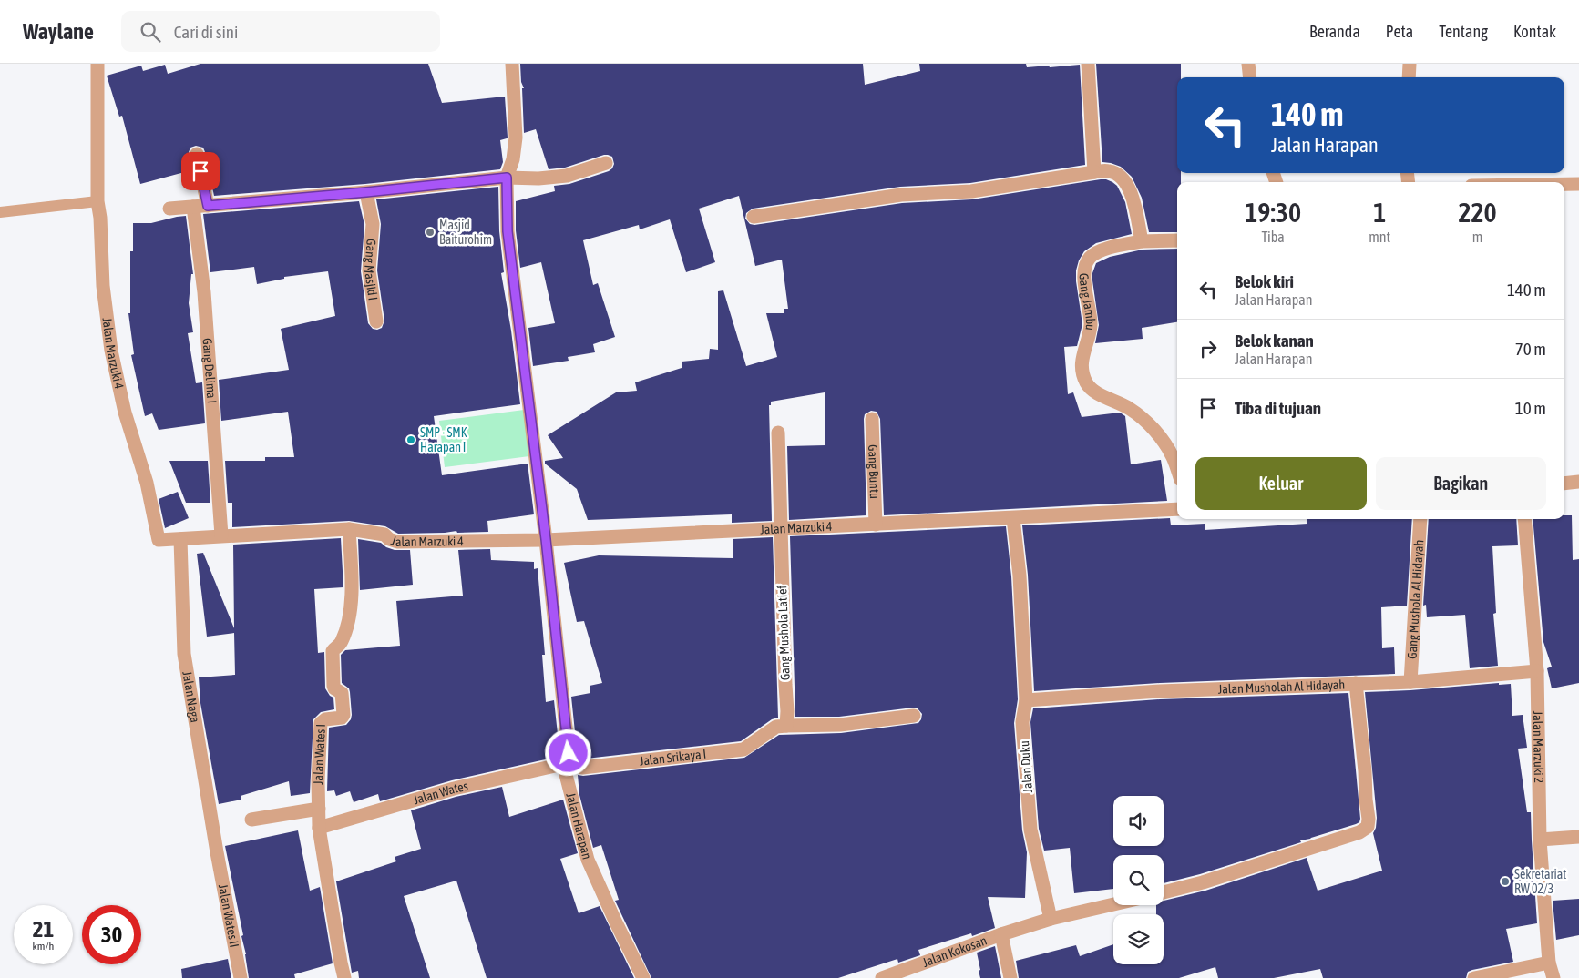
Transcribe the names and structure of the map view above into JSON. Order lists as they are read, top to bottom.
{
  "streets": {
    "street": [
      "Gang Masjid I",
      "Gang Jambu",
      "Jalan Marzuki 4",
      "Gang Delima I",
      "Gang Buntu",
      "Gang Mushola Al Hidayah",
      "Gang Mushola Latief",
      "Jalan Musholah Al Hidayah",
      "Jalan Naga",
      "Jalan Marzuki 2",
      "Jalan Wates I",
      "Jalan Srikaya I",
      "Jalan Duku",
      "Jalan Wates",
      "Jalan Harapan",
      "Jalan Wates II",
      "Jalan Kokosan"
    ]
  },
  "crossings": [
    ["Jalan Marzuki 4", "Gang Delima I"],
    ["Jalan Marzuki 4", "Gang Buntu"],
    ["Jalan Marzuki 4", "Gang Mushola Latief"],
    ["Jalan Marzuki 4", "Jalan Naga"],
    ["Jalan Marzuki 4", "Jalan Wates I"],
    ["Jalan Marzuki 4", "Jalan Duku"],
    ["Jalan Marzuki 4", "Jalan Harapan"],
    ["Gang Mushola Al Hidayah", "Jalan Musholah Al Hidayah"],
    ["Gang Mushola Latief", "Jalan Srikaya I"],
    ["Jalan Musholah Al Hidayah", "Jalan Marzuki 2"],
    ["Jalan Musholah Al Hidayah", "Jalan Duku"],
    ["Jalan Naga", "Jalan Wates II"],
    ["Jalan Wates I", "Jalan Wates"],
    ["Jalan Srikaya I", "Jalan Wates"],
    ["Jalan Srikaya I", "Jalan Harapan"],
    ["Jalan Wates", "Jalan Harapan"]
  ],
  "places": ["Masjid Baiturohim", "SMP - SMK Harapan I", "Sekretariat RW 02/3"],
  "page": {
    "header": "Waylane",
    "search": "Cari di sini",
    "nav": [
      "Beranda",
      "Peta",
      "Tentang",
      "Kontak"
    ],
    "turn": ["140 m", "Jalan Harapan"],
    "eta": [
      "19:30",
      "Tiba",
      "1",
      "mnt",
      "220",
      "m"
    ],
    "list": [
      {
        "name": "Belok kiri",
        "note": "Jalan Harapan",
        "value": "140 m"
      },
      {
        "name": "Belok kanan",
        "note": "Jalan Harapan",
        "value": "70 m"
      },
      {
        "name": "Tiba di tujuan",
        "value": "10 m"
      }
    ],
    "buttons": ["Keluar", "Bagikan"],
    "speed": "21 km/h",
    "limit": "30"
  }
}
